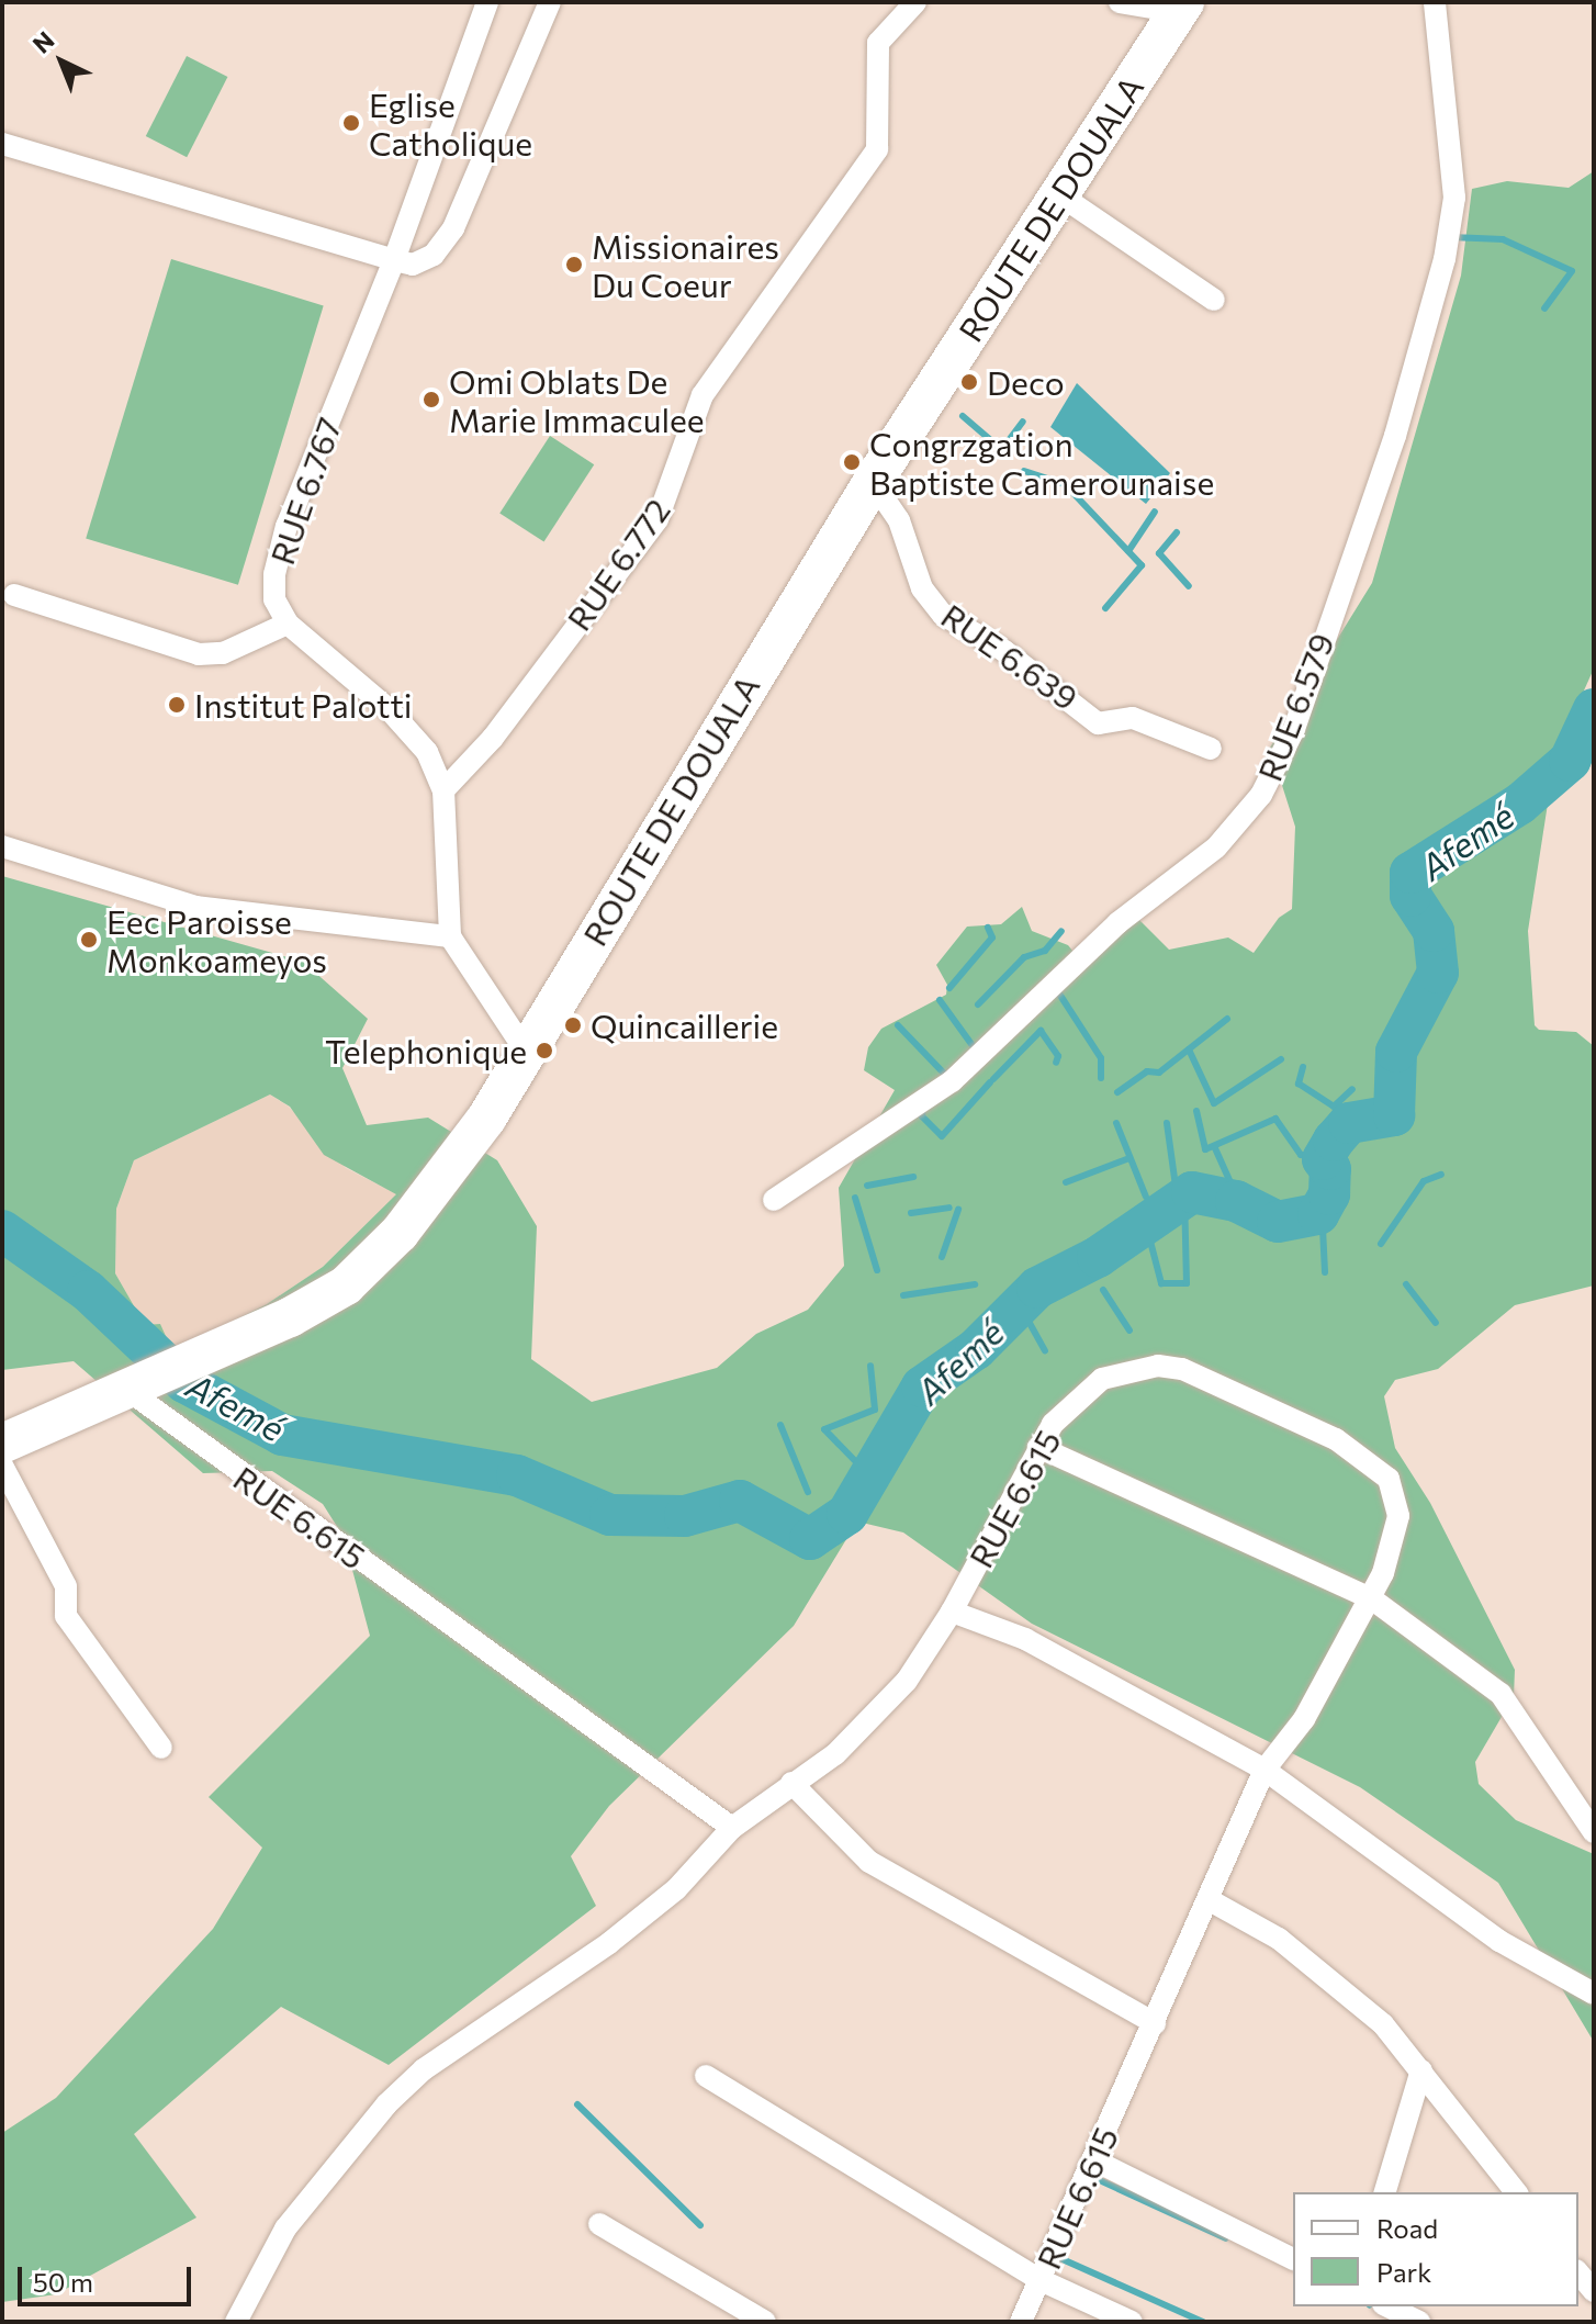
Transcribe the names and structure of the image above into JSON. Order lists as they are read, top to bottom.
{
  "streets": {
    "highway": ["ROUTE DE DOUALA"],
    "street": [
      "RUE 6.767",
      "RUE 6.772",
      "RUE 6.639",
      "RUE 6.579",
      "RUE 6.615"
    ]
  },
  "crossings": [
    ["ROUTE DE DOUALA", "RUE 6.639"],
    ["ROUTE DE DOUALA", "RUE 6.615"]
  ],
  "water": ["Afemé"],
  "places": [
    "Eglise Catholique",
    "Missionaires Du Coeur",
    "Deco",
    "Omi Oblats De Marie Immaculee",
    "Congrzgation Baptiste Camerounaise",
    "Institut Palotti",
    "Eec Paroisse Monkoameyos",
    "Quincaillerie",
    "Telephonique"
  ],
  "legend": ["Road", "Park"],
  "scale_bar": "50 m",
  "north": "top left"
}
